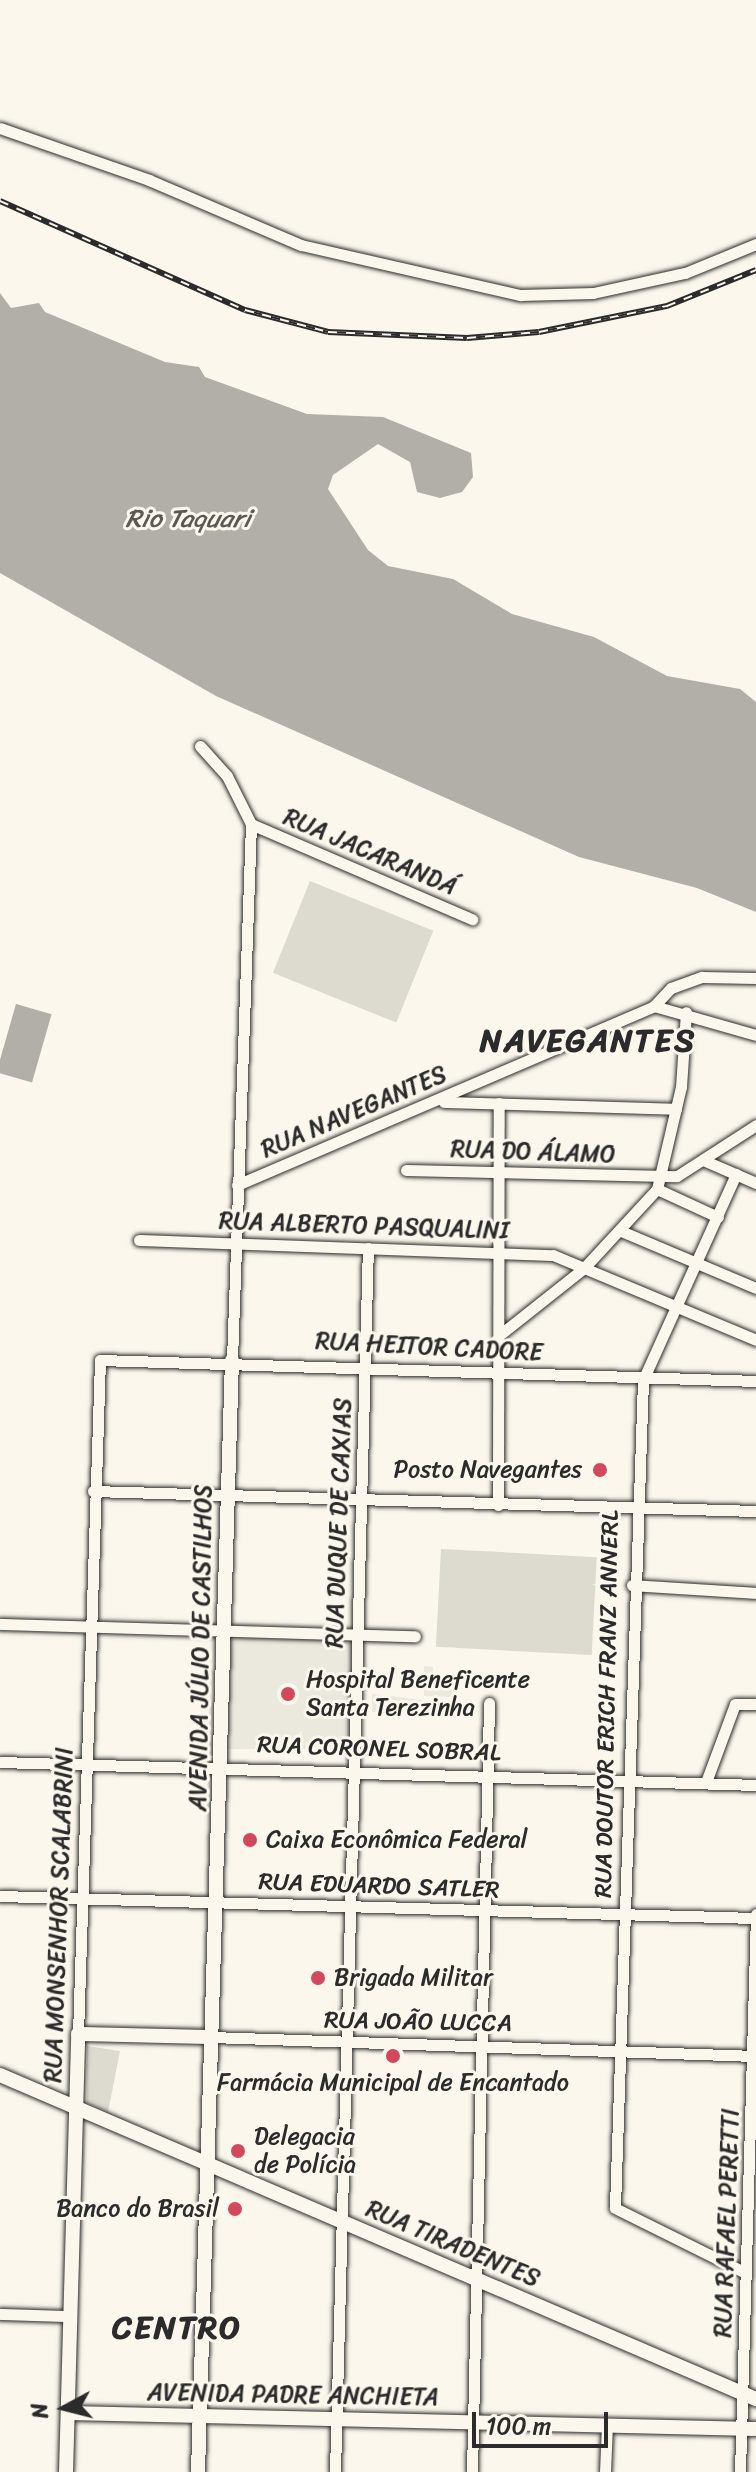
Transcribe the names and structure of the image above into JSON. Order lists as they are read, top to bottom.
{
  "streets": {
    "street": [
      "RUA JACARANDÁ",
      "RUA NAVEGANTES",
      "RUA DO ÁLAMO",
      "RUA ALBERTO PASQUALINI",
      "RUA HEITOR CADORE",
      "RUA DUQUE DE CAXIAS",
      "AVENIDA JÚLIO DE CASTILHOS",
      "RUA DOUTOR ERICH FRANZ ANNERL",
      "RUA CORONEL SOBRAL",
      "RUA EDUARDO SATLER",
      "RUA MONSENHOR SCALABRINI",
      "RUA JOÃO LUCCA",
      "RUA RAFAEL PERETTI",
      "RUA TIRADENTES",
      "AVENIDA PADRE ANCHIETA"
    ]
  },
  "crossings": [
    ["RUA JACARANDÁ", "AVENIDA JÚLIO DE CASTILHOS"],
    ["RUA NAVEGANTES", "AVENIDA JÚLIO DE CASTILHOS"],
    ["RUA ALBERTO PASQUALINI", "RUA DUQUE DE CAXIAS"],
    ["RUA ALBERTO PASQUALINI", "AVENIDA JÚLIO DE CASTILHOS"],
    ["RUA ALBERTO PASQUALINI", "RUA DOUTOR ERICH FRANZ ANNERL"],
    ["RUA HEITOR CADORE", "RUA DUQUE DE CAXIAS"],
    ["RUA HEITOR CADORE", "AVENIDA JÚLIO DE CASTILHOS"],
    ["RUA HEITOR CADORE", "RUA DOUTOR ERICH FRANZ ANNERL"],
    ["RUA HEITOR CADORE", "RUA MONSENHOR SCALABRINI"],
    ["RUA DUQUE DE CAXIAS", "RUA CORONEL SOBRAL"],
    ["RUA DUQUE DE CAXIAS", "RUA EDUARDO SATLER"],
    ["RUA DUQUE DE CAXIAS", "RUA JOÃO LUCCA"],
    ["RUA DUQUE DE CAXIAS", "RUA TIRADENTES"],
    ["RUA DUQUE DE CAXIAS", "AVENIDA PADRE ANCHIETA"],
    ["AVENIDA JÚLIO DE CASTILHOS", "RUA CORONEL SOBRAL"],
    ["AVENIDA JÚLIO DE CASTILHOS", "RUA EDUARDO SATLER"],
    ["AVENIDA JÚLIO DE CASTILHOS", "RUA JOÃO LUCCA"],
    ["AVENIDA JÚLIO DE CASTILHOS", "RUA TIRADENTES"],
    ["AVENIDA JÚLIO DE CASTILHOS", "AVENIDA PADRE ANCHIETA"],
    ["RUA DOUTOR ERICH FRANZ ANNERL", "RUA CORONEL SOBRAL"],
    ["RUA DOUTOR ERICH FRANZ ANNERL", "RUA EDUARDO SATLER"],
    ["RUA DOUTOR ERICH FRANZ ANNERL", "RUA JOÃO LUCCA"],
    ["RUA DOUTOR ERICH FRANZ ANNERL", "RUA RAFAEL PERETTI"],
    ["RUA CORONEL SOBRAL", "RUA MONSENHOR SCALABRINI"],
    ["RUA EDUARDO SATLER", "RUA MONSENHOR SCALABRINI"],
    ["RUA EDUARDO SATLER", "RUA RAFAEL PERETTI"],
    ["RUA MONSENHOR SCALABRINI", "RUA JOÃO LUCCA"],
    ["RUA MONSENHOR SCALABRINI", "RUA TIRADENTES"],
    ["RUA MONSENHOR SCALABRINI", "AVENIDA PADRE ANCHIETA"],
    ["RUA JOÃO LUCCA", "RUA RAFAEL PERETTI"],
    ["RUA RAFAEL PERETTI", "RUA TIRADENTES"],
    ["RUA RAFAEL PERETTI", "AVENIDA PADRE ANCHIETA"]
  ],
  "districts": ["NAVEGANTES", "CENTRO"],
  "water": ["Rio Taquari"],
  "places": [
    "Posto Navegantes",
    "Hospital Beneficente Santa Terezinha",
    "Caixa Econômica Federal",
    "Brigada Militar",
    "Farmácia Municipal de Encantado",
    "Delegacia de Polícia",
    "Banco do Brasil"
  ],
  "scale_bar": "100 m",
  "north": "left"
}
